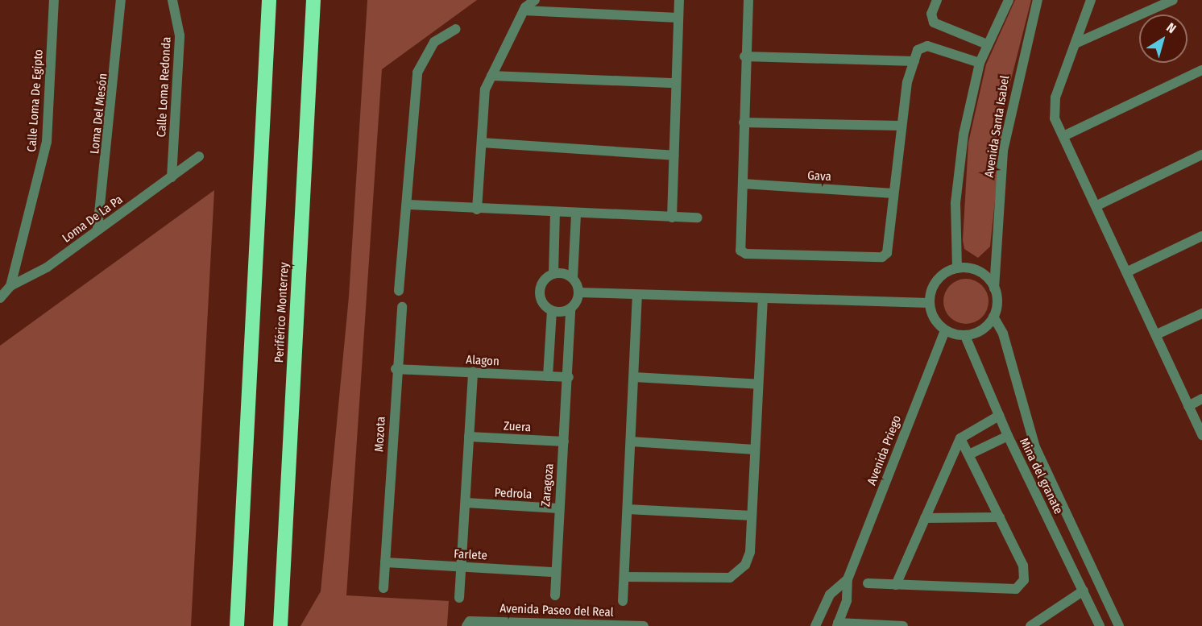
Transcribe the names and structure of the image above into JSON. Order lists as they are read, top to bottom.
{
  "streets": {
    "highway": ["Periférico Monterrey"],
    "street": [
      "Calle Loma Redonda",
      "Calle Loma De Egipto",
      "Loma Del Mesón",
      "Avenida Santa Isabel",
      "Gava",
      "Loma De La Pa",
      "Alagon",
      "Zuera",
      "Mozota",
      "Avenida Priego",
      "Mina del granate",
      "Zaragoza",
      "Pedrola",
      "Farlete",
      "Avenida Paseo del Real"
    ]
  },
  "crossings": [
    ["Calle Loma Redonda", "Loma De La Pa"],
    ["Calle Loma De Egipto", "Loma De La Pa"],
    ["Loma Del Mesón", "Loma De La Pa"],
    ["Avenida Santa Isabel", "Avenida Priego"],
    ["Avenida Santa Isabel", "Mina del granate"],
    ["Alagon", "Mozota"],
    ["Alagon", "Zaragoza"],
    ["Zuera", "Zaragoza"],
    ["Mozota", "Farlete"],
    ["Avenida Priego", "Mina del granate"],
    ["Zaragoza", "Pedrola"],
    ["Zaragoza", "Farlete"]
  ],
  "north": "top right"
}
